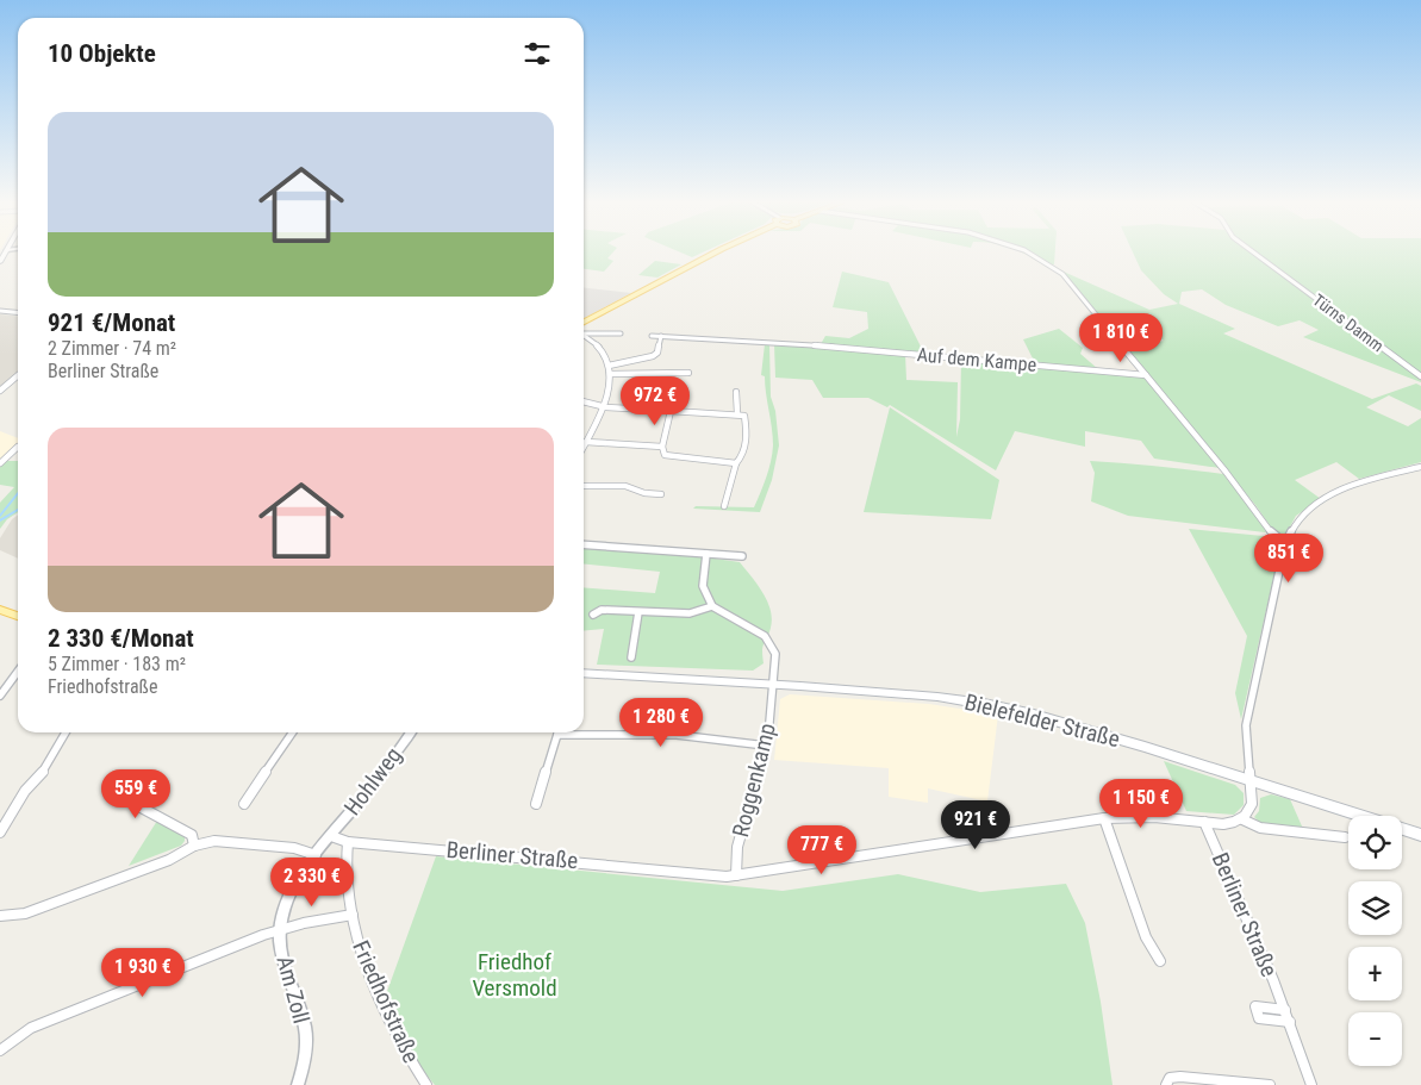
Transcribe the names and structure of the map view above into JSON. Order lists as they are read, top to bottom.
{
  "streets": {
    "main road": ["Bielefelder Straße"],
    "street": [
      "Türns Damm",
      "Auf dem Kampe",
      "Roggenkamp",
      "Hohlweg",
      "Berliner Straße",
      "Am Zoll",
      "Friedhofstraße"
    ]
  },
  "crossings": [
    ["Bielefelder Straße", "Roggenkamp"],
    ["Roggenkamp", "Berliner Straße"],
    ["Hohlweg", "Berliner Straße"],
    ["Berliner Straße", "Friedhofstraße"],
    ["Am Zoll", "Friedhofstraße"]
  ],
  "parks": ["Friedhof Versmold"],
  "page": {
    "heading": "10 Objekte",
    "list": [
      {
        "name": "921 €/Monat",
        "note": "2 Zimmer · 74 m² · Berliner Straße"
      },
      {
        "name": "2 330 €/Monat",
        "note": "5 Zimmer · 183 m² · Friedhofstraße"
      }
    ],
    "price": [
      "1 810 €",
      "972 €",
      "851 €",
      "1 280 €",
      "559 €",
      "1 150 €",
      "921 €",
      "777 €",
      "2 330 €",
      "1 930 €"
    ],
    "map_buttons": ["+", "−"]
  }
}
